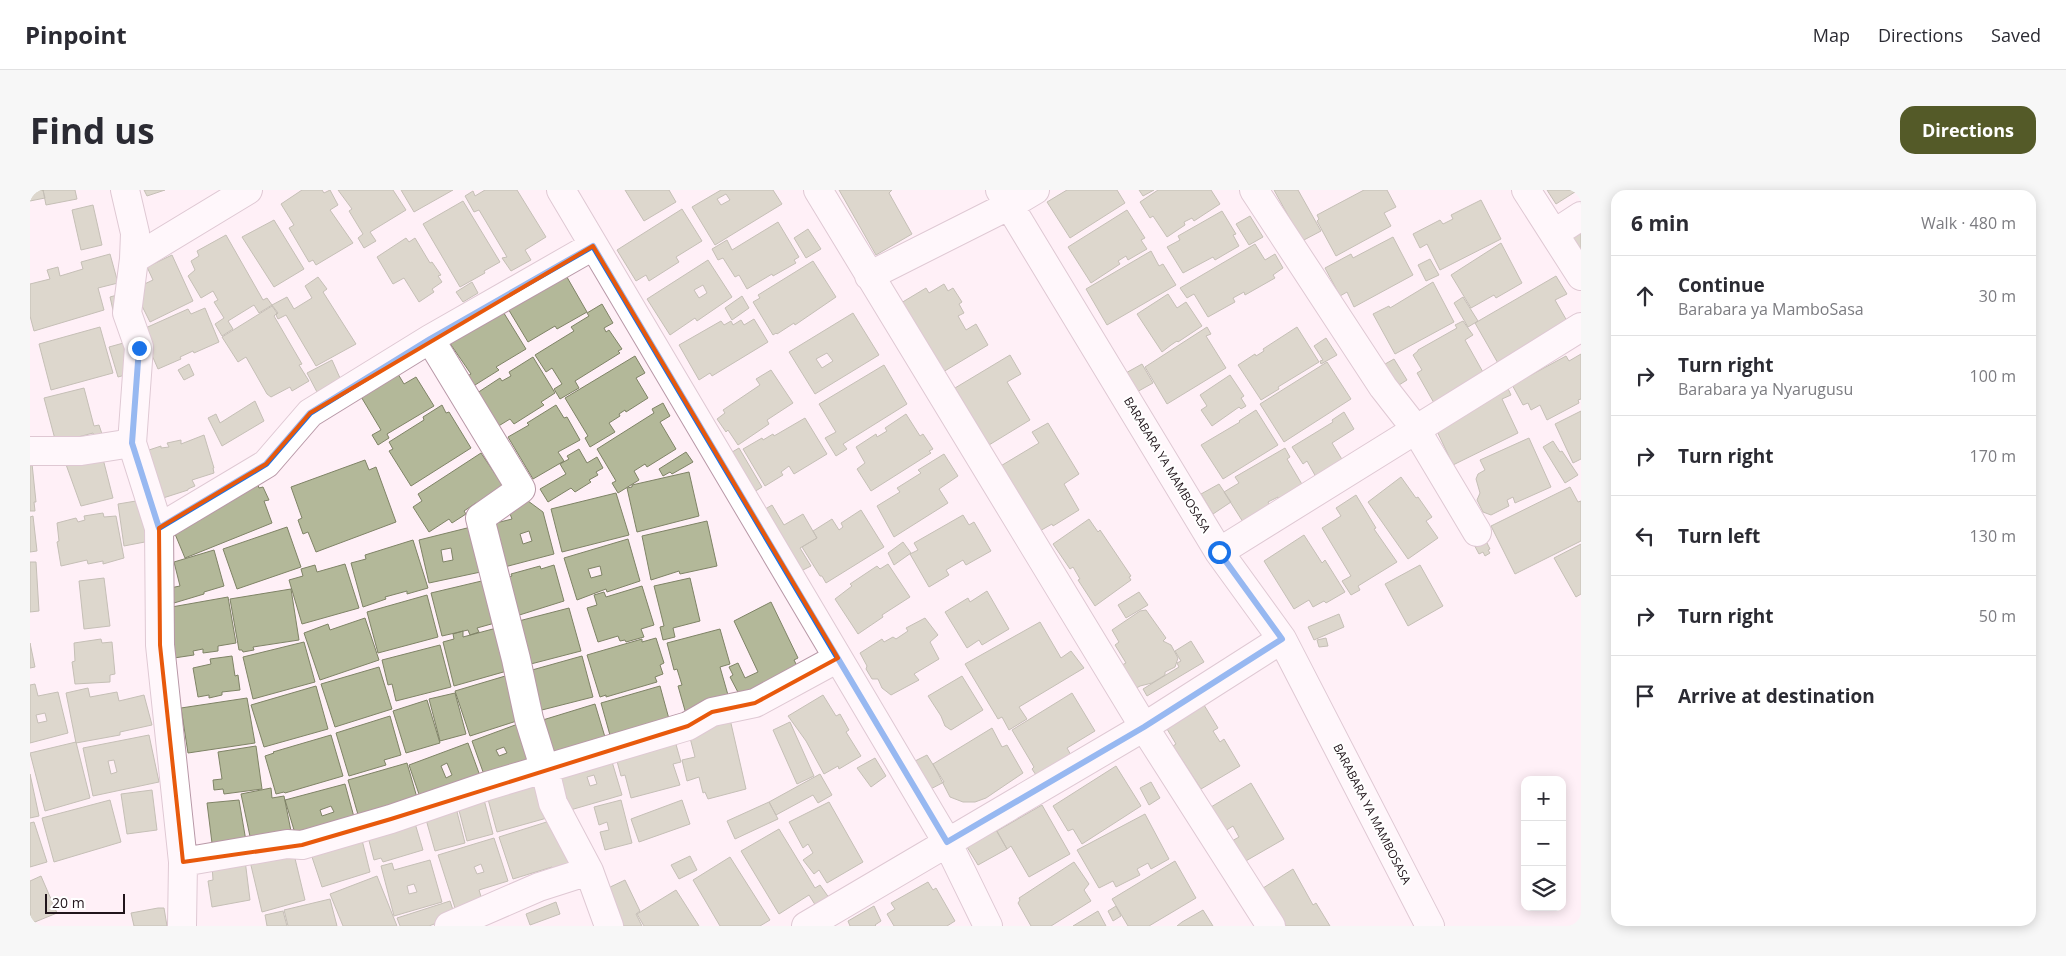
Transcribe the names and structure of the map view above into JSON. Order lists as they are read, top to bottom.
{
  "streets": {
    "street": ["BARABARA YA MAMBOSASA"]
  },
  "scale_bar": "20 m",
  "page": {
    "header": "Pinpoint",
    "nav": ["Map", "Directions", "Saved"],
    "buttons": "Directions",
    "title": "Find us",
    "heading": ["6 min", "Walk · 480 m"],
    "list": [
      ["Continue", "Barabara ya MamboSasa", "30 m"],
      ["Turn right", "Barabara ya Nyarugusu", "100 m"],
      ["Turn right", "170 m"],
      ["Turn left", "130 m"],
      ["Turn right", "50 m"],
      "Arrive at destination"
    ],
    "map_buttons": ["+", "−"],
    "scale": "20 m"
  }
}
